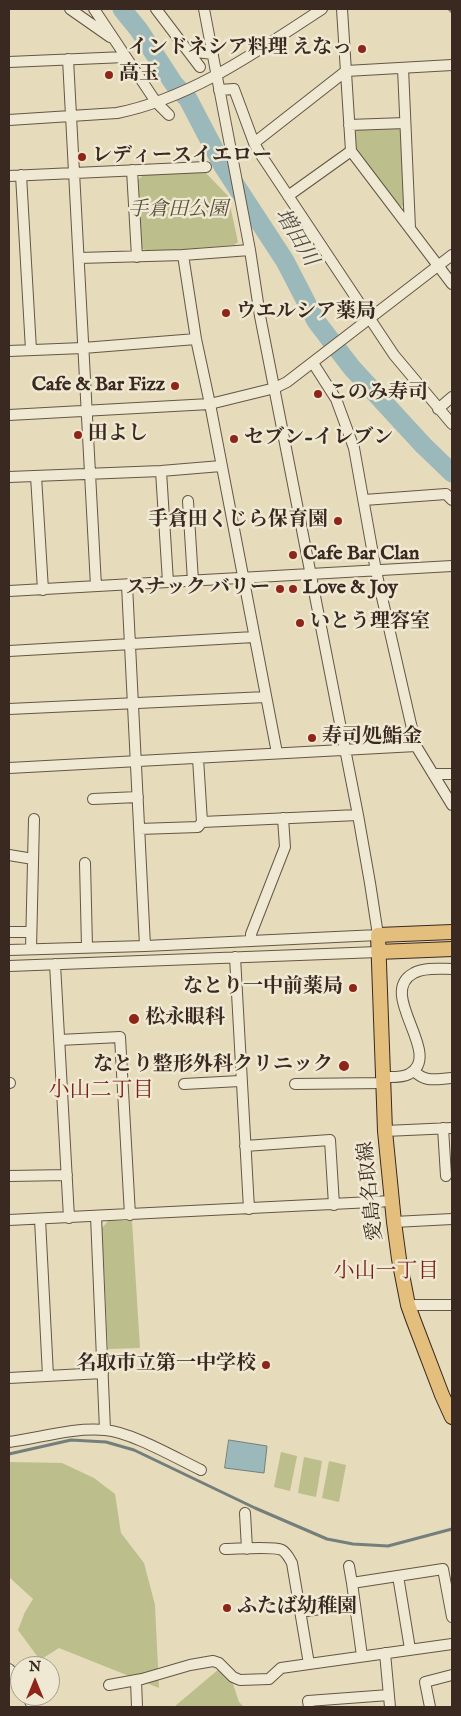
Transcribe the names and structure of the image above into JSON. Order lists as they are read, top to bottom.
{
  "streets": {
    "main road": ["愛島名取線"]
  },
  "districts": ["小山二丁目", "小山一丁目"],
  "water": ["増田川"],
  "parks": ["手倉田公園"],
  "places": [
    "インドネシア料理 えなっ",
    "高玉",
    "レディースイエロー",
    "ウエルシア薬局",
    "Cafe & Bar Fizz",
    "このみ寿司",
    "田よし",
    "セブン-イレブン",
    "手倉田くじら保育園",
    "Cafe Bar Clan",
    "スナック バリー",
    "Love & Joy",
    "いとう理容室",
    "寿司処鮨金",
    "なとり一中前薬局",
    "松永眼科",
    "なとり整形外科クリニック",
    "名取市立第一中学校",
    "ふたば幼稚園"
  ],
  "north": "top"
}
